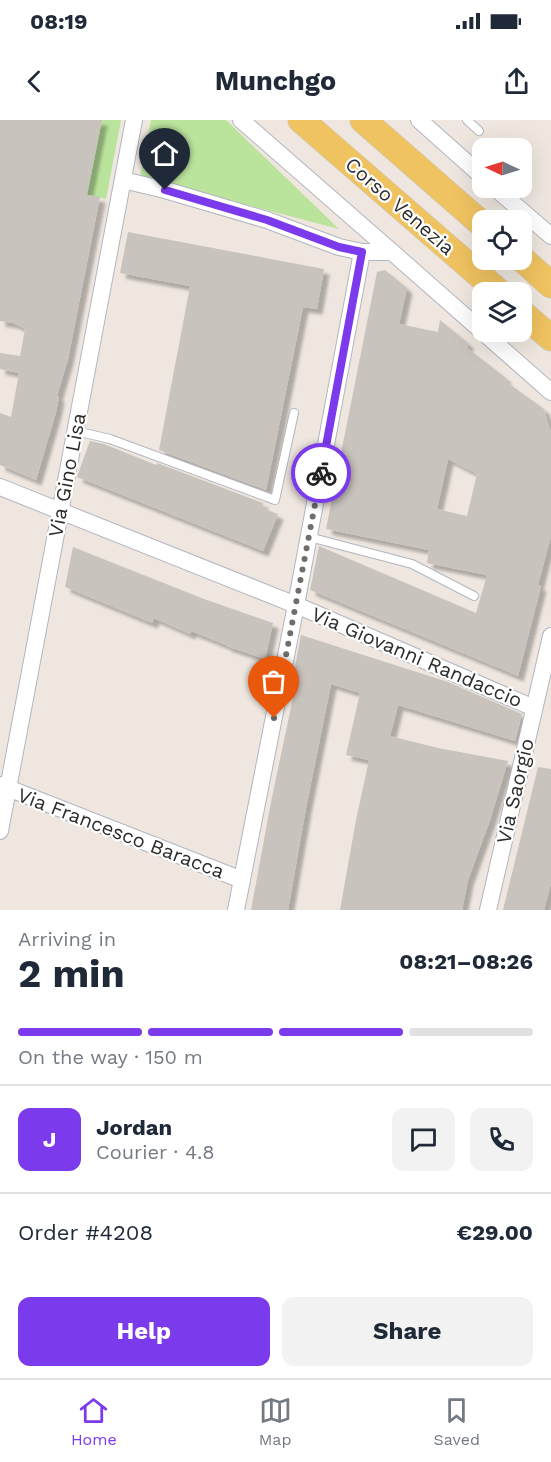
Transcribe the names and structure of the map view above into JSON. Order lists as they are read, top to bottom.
{
  "streets": {
    "main road": ["Corso Venezia"],
    "street": [
      "Via Gino Lisa",
      "Via Giovanni Randaccio",
      "Via Saorgio",
      "Via Francesco Baracca"
    ]
  },
  "crossings": [
    ["Corso Venezia", "Via Gino Lisa"],
    ["Via Gino Lisa", "Via Giovanni Randaccio"],
    ["Via Gino Lisa", "Via Francesco Baracca"],
    ["Via Giovanni Randaccio", "Via Saorgio"]
  ],
  "north": "left",
  "page": {
    "status": "08:19",
    "header": "Munchgo",
    "heading": ["2 min", "Arriving in", "08:21–08:26"],
    "panel": [
      "Jordan",
      "Courier · 4.8",
      "Order #4208",
      "€29.00"
    ],
    "bar": "On the way · 150 m",
    "round": "J",
    "buttons": ["Help", "Share"],
    "tabs": ["Home", "Map", "Saved"]
  }
}
